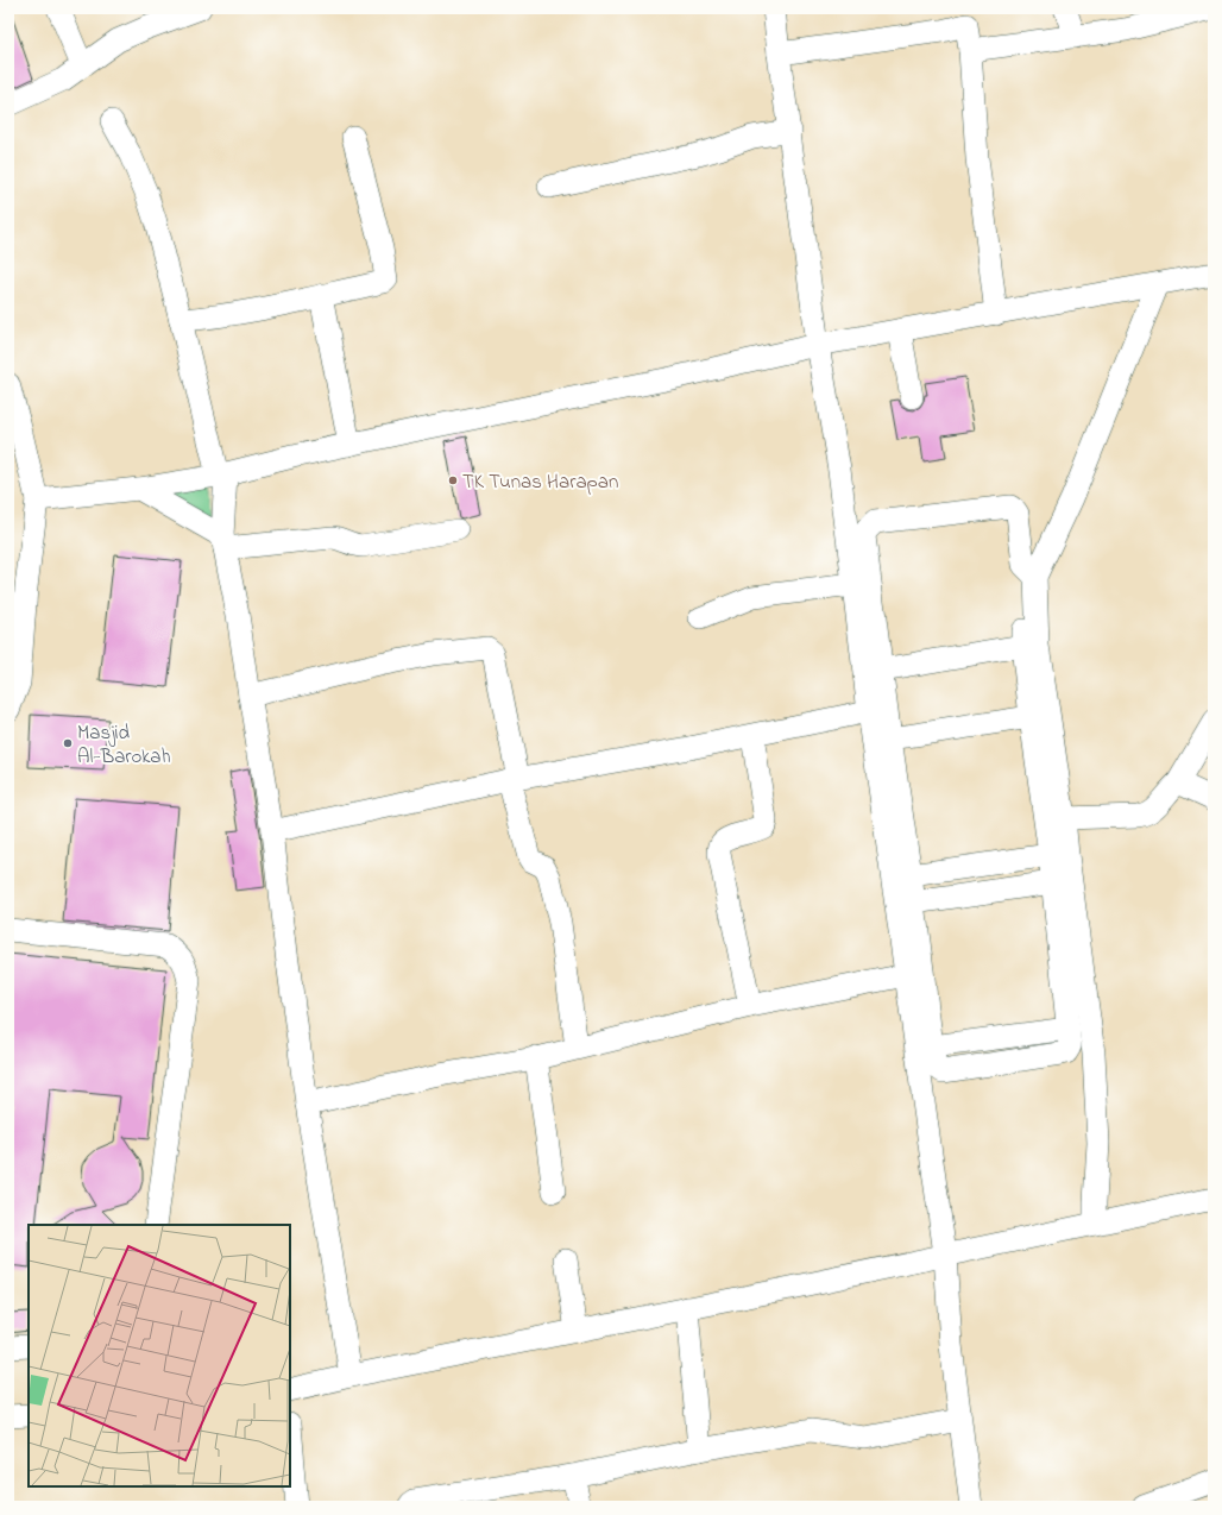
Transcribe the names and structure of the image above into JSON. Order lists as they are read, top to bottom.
{
  "places": ["TK Tunas Harapan", "Masjid Al-Barokah"]
}
